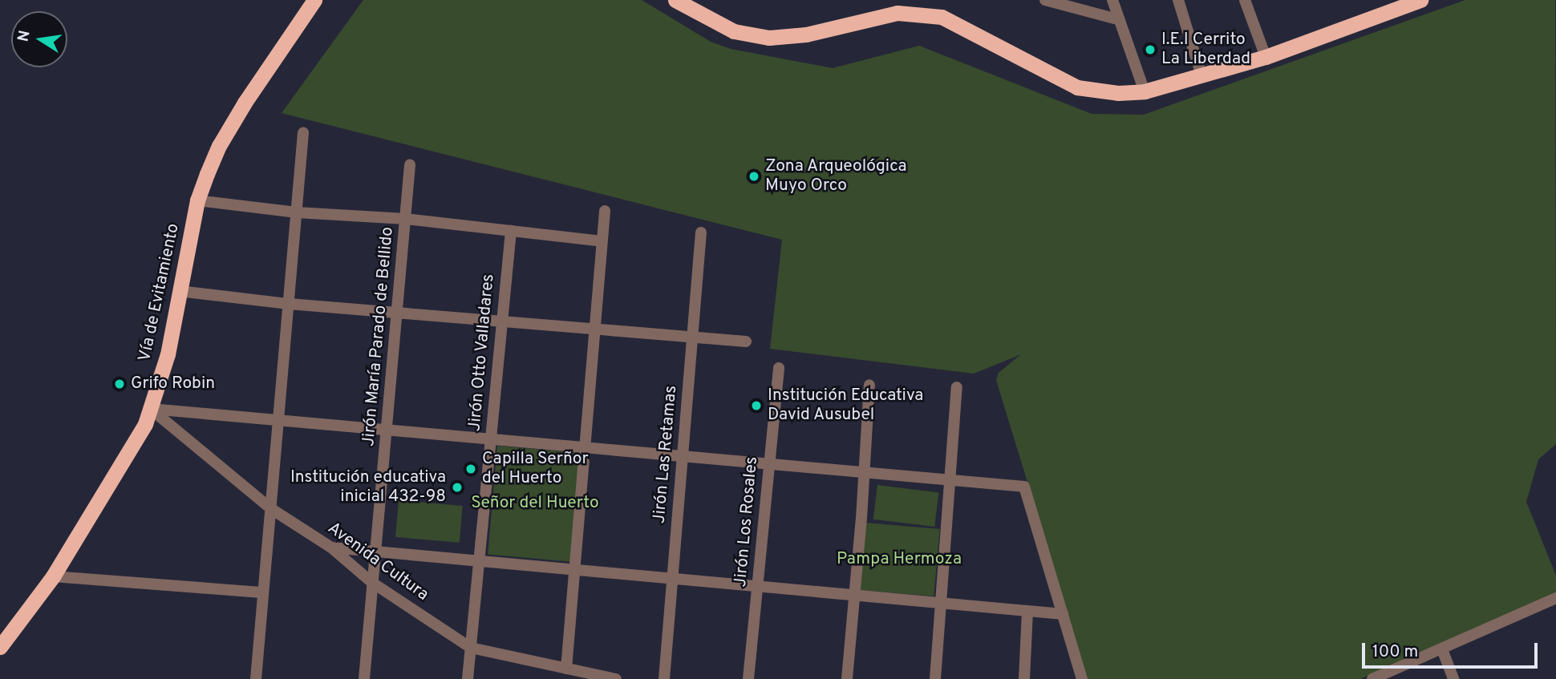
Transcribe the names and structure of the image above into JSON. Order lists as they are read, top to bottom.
{
  "streets": {
    "highway": ["Vía de Evitamiento"],
    "street": [
      "Jirón María Parado de Bellido",
      "Jirón Otto Valladares",
      "Jirón Las Retamas",
      "Jirón Los Rosales",
      "Avenida Cultura"
    ]
  },
  "crossings": [
    ["Vía de Evitamiento", "Avenida Cultura"],
    ["Jirón María Parado de Bellido", "Avenida Cultura"],
    ["Jirón Otto Valladares", "Avenida Cultura"]
  ],
  "parks": ["Señor del Huerto", "Pampa Hermoza"],
  "places": [
    "I.E.I Cerrito La Liberdad",
    "Zona Arqueológica Muyo Orco",
    "Grifo Robin",
    "Institución Educativa David Ausubel",
    "Capilla Serñor del Huerto",
    "Institución educativa inicial 432-98"
  ],
  "scale_bar": "100 m",
  "north": "left"
}
